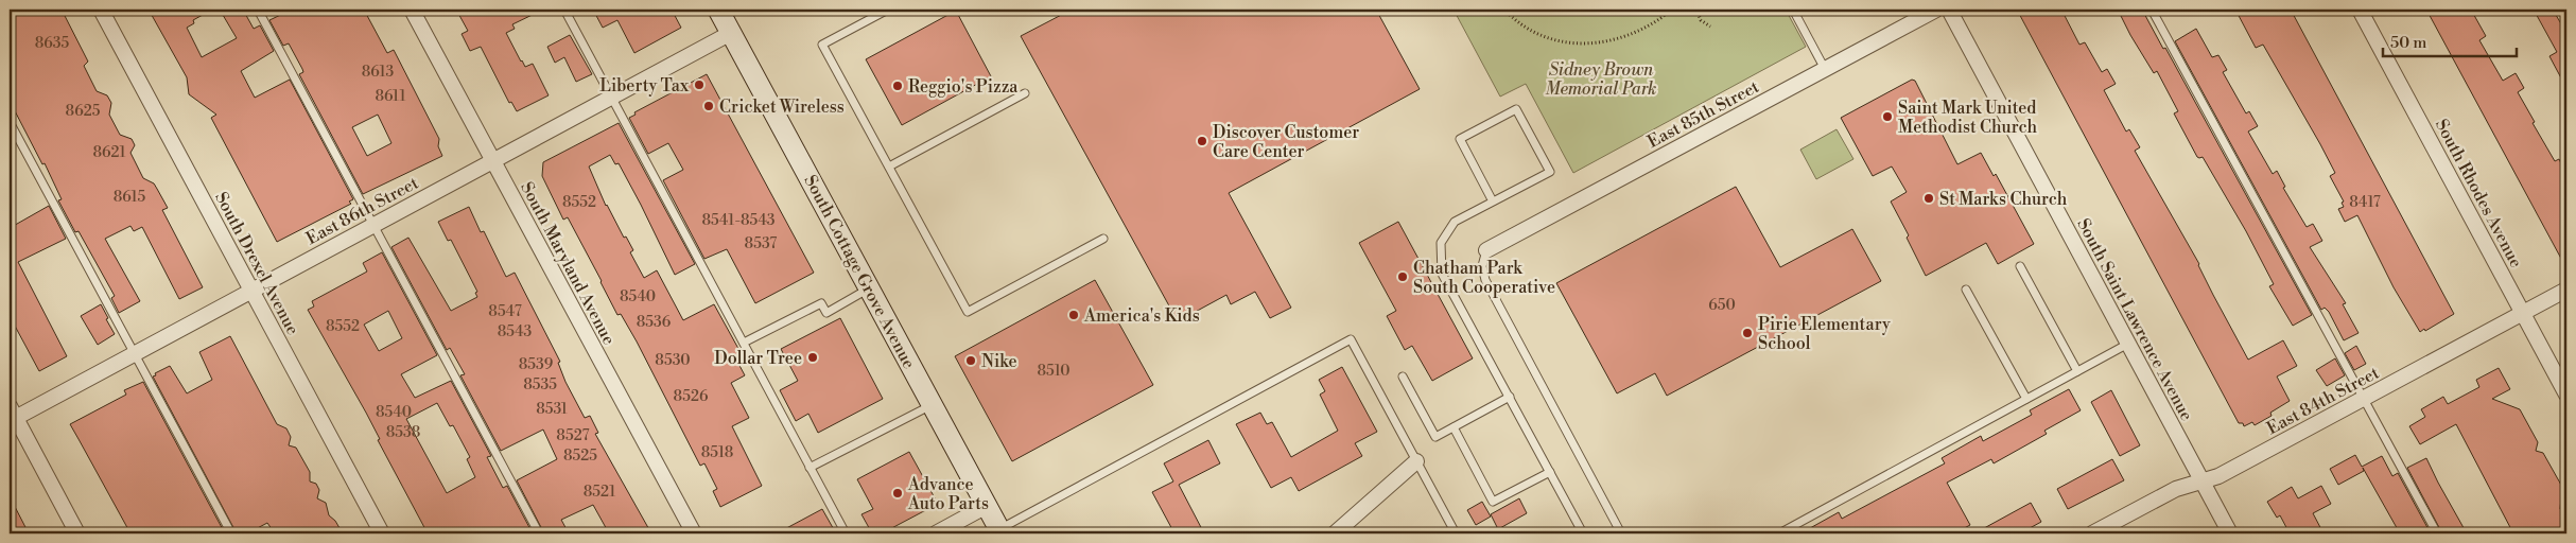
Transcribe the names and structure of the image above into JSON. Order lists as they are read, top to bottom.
{
  "streets": {
    "main road": ["South Cottage Grove Avenue"],
    "street": [
      "East 85th Street",
      "South Rhodes Avenue",
      "East 86th Street",
      "South Drexel Avenue",
      "South Maryland Avenue",
      "South Saint Lawrence Avenue",
      "East 84th Street"
    ]
  },
  "crossings": [
    ["South Rhodes Avenue", "East 84th Street"],
    ["East 86th Street", "South Drexel Avenue"],
    ["East 86th Street", "South Maryland Avenue"],
    ["East 86th Street", "South Cottage Grove Avenue"],
    ["South Saint Lawrence Avenue", "East 84th Street"]
  ],
  "parks": ["Sidney Brown Memorial Park"],
  "places": [
    "Liberty Tax",
    "Reggio's Pizza",
    "Cricket Wireless",
    "Saint Mark United Methodist Church",
    "Discover Customer Care Center",
    "St Marks Church",
    "Chatham Park South Cooperative",
    "America's Kids",
    "Pirie Elementary School",
    "Dollar Tree",
    "Nike",
    "Advance Auto Parts"
  ],
  "house_numbers": [
    "8635",
    "8613",
    "8611",
    "8625",
    "8621",
    "8615",
    "8552",
    "8417",
    "8541-8543",
    "8537",
    "8540",
    "650",
    "8547",
    "8536",
    "8552",
    "8543",
    "8530",
    "8539",
    "8510",
    "8535",
    "8526",
    "8531",
    "8540",
    "8538",
    "8527",
    "8518",
    "8525",
    "8521"
  ],
  "scale_bar": "50 m"
}
